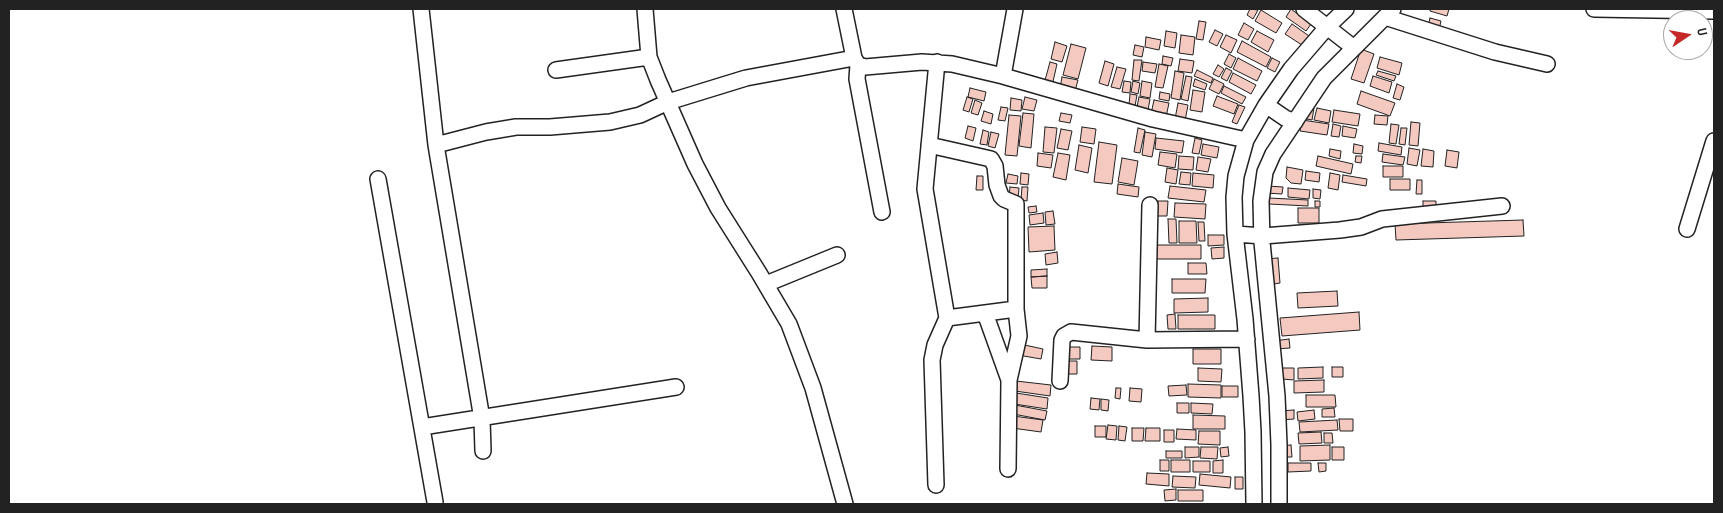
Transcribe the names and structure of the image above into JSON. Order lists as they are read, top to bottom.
{
  "north": "right"
}
